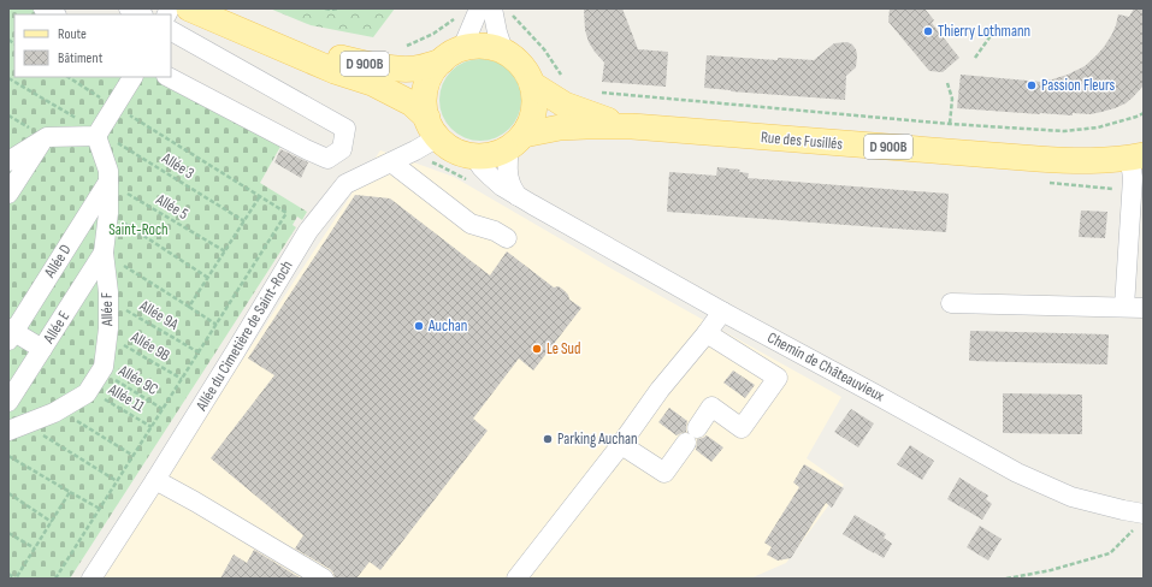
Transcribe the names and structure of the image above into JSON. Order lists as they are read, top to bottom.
{
  "streets": {
    "main road": ["D 900B", "Rue des Fusillés"],
    "street": [
      "Allée D",
      "Allée F",
      "Allée E",
      "Allée du Cimetière de Saint-Roch",
      "Chemin de Châteauvieux"
    ],
    "path": [
      "Allée 3",
      "Allée 5",
      "Allée 9A",
      "Allée 9B",
      "Allée 9C",
      "Allée 11"
    ]
  },
  "crossings": [
    ["D 900B", "Rue des Fusillés"],
    ["D 900B", "Allée du Cimetière de Saint-Roch"],
    ["D 900B", "Chemin de Châteauvieux"],
    ["Rue des Fusillés", "Allée du Cimetière de Saint-Roch"],
    ["Rue des Fusillés", "Chemin de Châteauvieux"],
    ["Allée 3", "Allée F"],
    ["Allée 5", "Allée D"],
    ["Allée 5", "Allée F"],
    ["Allée D", "Allée F"],
    ["Allée F", "Allée 9A"],
    ["Allée F", "Allée E"],
    ["Allée F", "Allée 9B"],
    ["Allée F", "Allée 9C"],
    ["Allée F", "Allée 11"],
    ["Allée du Cimetière de Saint-Roch", "Chemin de Châteauvieux"]
  ],
  "parks": ["Saint-Roch"],
  "places": [
    "Thierry Lothmann",
    "Passion Fleurs",
    "Auchan",
    "Le Sud",
    "Parking Auchan"
  ],
  "legend": ["Route", "Bâtiment"]
}
